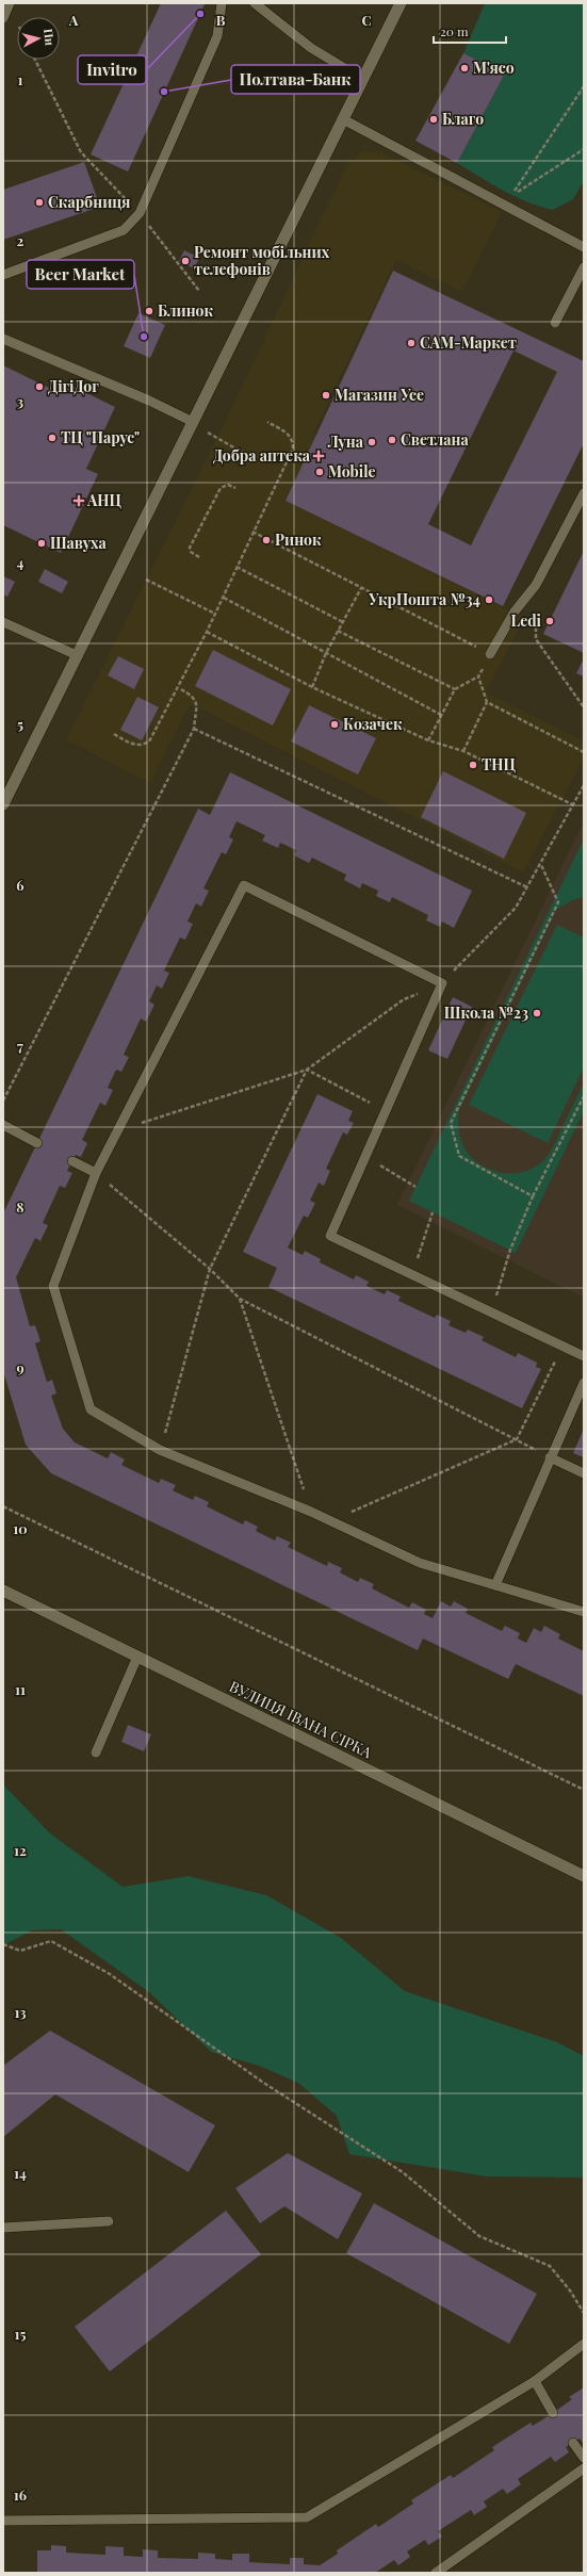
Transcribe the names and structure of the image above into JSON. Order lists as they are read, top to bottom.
{
  "streets": {
    "street": ["ВУЛИЦЯ ІВАНА СІРКА"]
  },
  "places": {
    "other": [
      "Invitro",
      "М'ясо",
      "Полтава-Банк",
      "Благо",
      "Скарбниця",
      "Ремонт мобільних телефонів",
      "Блинок",
      "Beer Market",
      "САМ-Маркет",
      "ДігіДог",
      "Магазин Усе",
      "ТЦ \"Парус\"",
      "Светлана",
      "Луна",
      "Mobile",
      "Ринок",
      "Шавуха",
      "УкрПошта №34",
      "Ledi",
      "Козачек",
      "ТНЦ",
      "Школа №23"
    ],
    "health": ["Добра аптека", "АНЦ"]
  },
  "scale_bar": "20 m",
  "north": "right",
  "grid": {
    "columns": ["A", "B", "C"],
    "rows": [
      "1",
      "2",
      "3",
      "4",
      "5",
      "6",
      "7",
      "8",
      "9",
      "10",
      "11",
      "12",
      "13",
      "14",
      "15",
      "16"
    ]
  }
}
